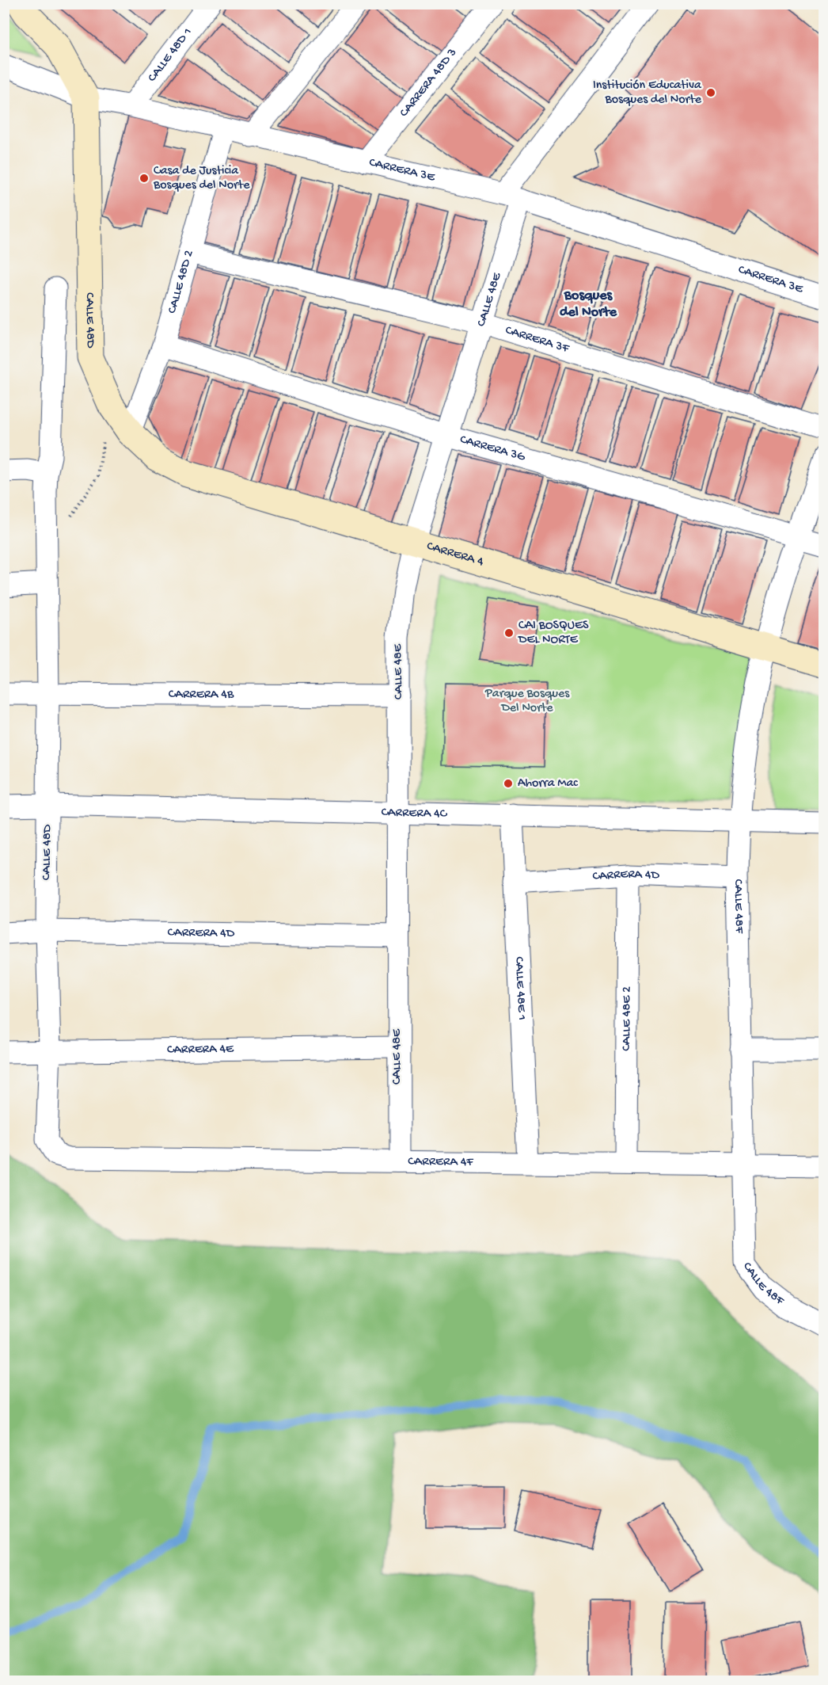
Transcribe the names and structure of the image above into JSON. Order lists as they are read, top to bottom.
{
  "streets": {
    "main road": ["CALLE 48D", "CARRERA 4"],
    "street": [
      "CALLE 48D 1",
      "CARRERA 48D 3",
      "CARRERA 3E",
      "CALLE 48D 2",
      "CALLE 48E",
      "CARRERA 3F",
      "CARRERA 3G",
      "CARRERA 4B",
      "CARRERA 4C",
      "CARRERA 4D",
      "CALLE 48F",
      "CALLE 48E 1",
      "CALLE 48E 2",
      "CARRERA 4E",
      "CARRERA 4F"
    ]
  },
  "crossings": [
    ["CALLE 48D 1", "CARRERA 3E"],
    ["CARRERA 48D 3", "CARRERA 3E"],
    ["CARRERA 3E", "CALLE 48D 2"],
    ["CARRERA 3E", "CALLE 48E"],
    ["CARRERA 3E", "CALLE 48D"],
    ["CALLE 48D 2", "CARRERA 3F"],
    ["CALLE 48D 2", "CARRERA 3G"],
    ["CALLE 48D 2", "CARRERA 4"],
    ["CALLE 48E", "CARRERA 3F"],
    ["CALLE 48E", "CARRERA 3G"],
    ["CALLE 48E", "CARRERA 4"],
    ["CALLE 48E", "CARRERA 4B"],
    ["CALLE 48E", "CARRERA 4C"],
    ["CALLE 48E", "CARRERA 4D"],
    ["CALLE 48E", "CARRERA 4E"],
    ["CALLE 48E", "CARRERA 4F"],
    ["CALLE 48D", "CARRERA 4"],
    ["CALLE 48D", "CARRERA 4B"],
    ["CALLE 48D", "CARRERA 4C"],
    ["CALLE 48D", "CARRERA 4D"],
    ["CALLE 48D", "CARRERA 4E"],
    ["CALLE 48D", "CARRERA 4F"],
    ["CARRERA 3G", "CALLE 48F"],
    ["CARRERA 4", "CALLE 48F"],
    ["CARRERA 4C", "CALLE 48F"],
    ["CARRERA 4C", "CALLE 48E 1"],
    ["CARRERA 4D", "CALLE 48F"],
    ["CARRERA 4D", "CALLE 48E 1"],
    ["CARRERA 4D", "CALLE 48E 2"],
    ["CALLE 48F", "CARRERA 4F"],
    ["CALLE 48E 1", "CARRERA 4F"],
    ["CALLE 48E 2", "CARRERA 4F"]
  ],
  "districts": ["Bosques del Norte"],
  "parks": ["Parque Bosques Del Norte"],
  "places": [
    "Institución Educativa Bosques del Norte",
    "Casa de Justicia Bosques del Norte",
    "CAI BOSQUES DEL NORTE",
    "Ahorra Mac"
  ]
}
